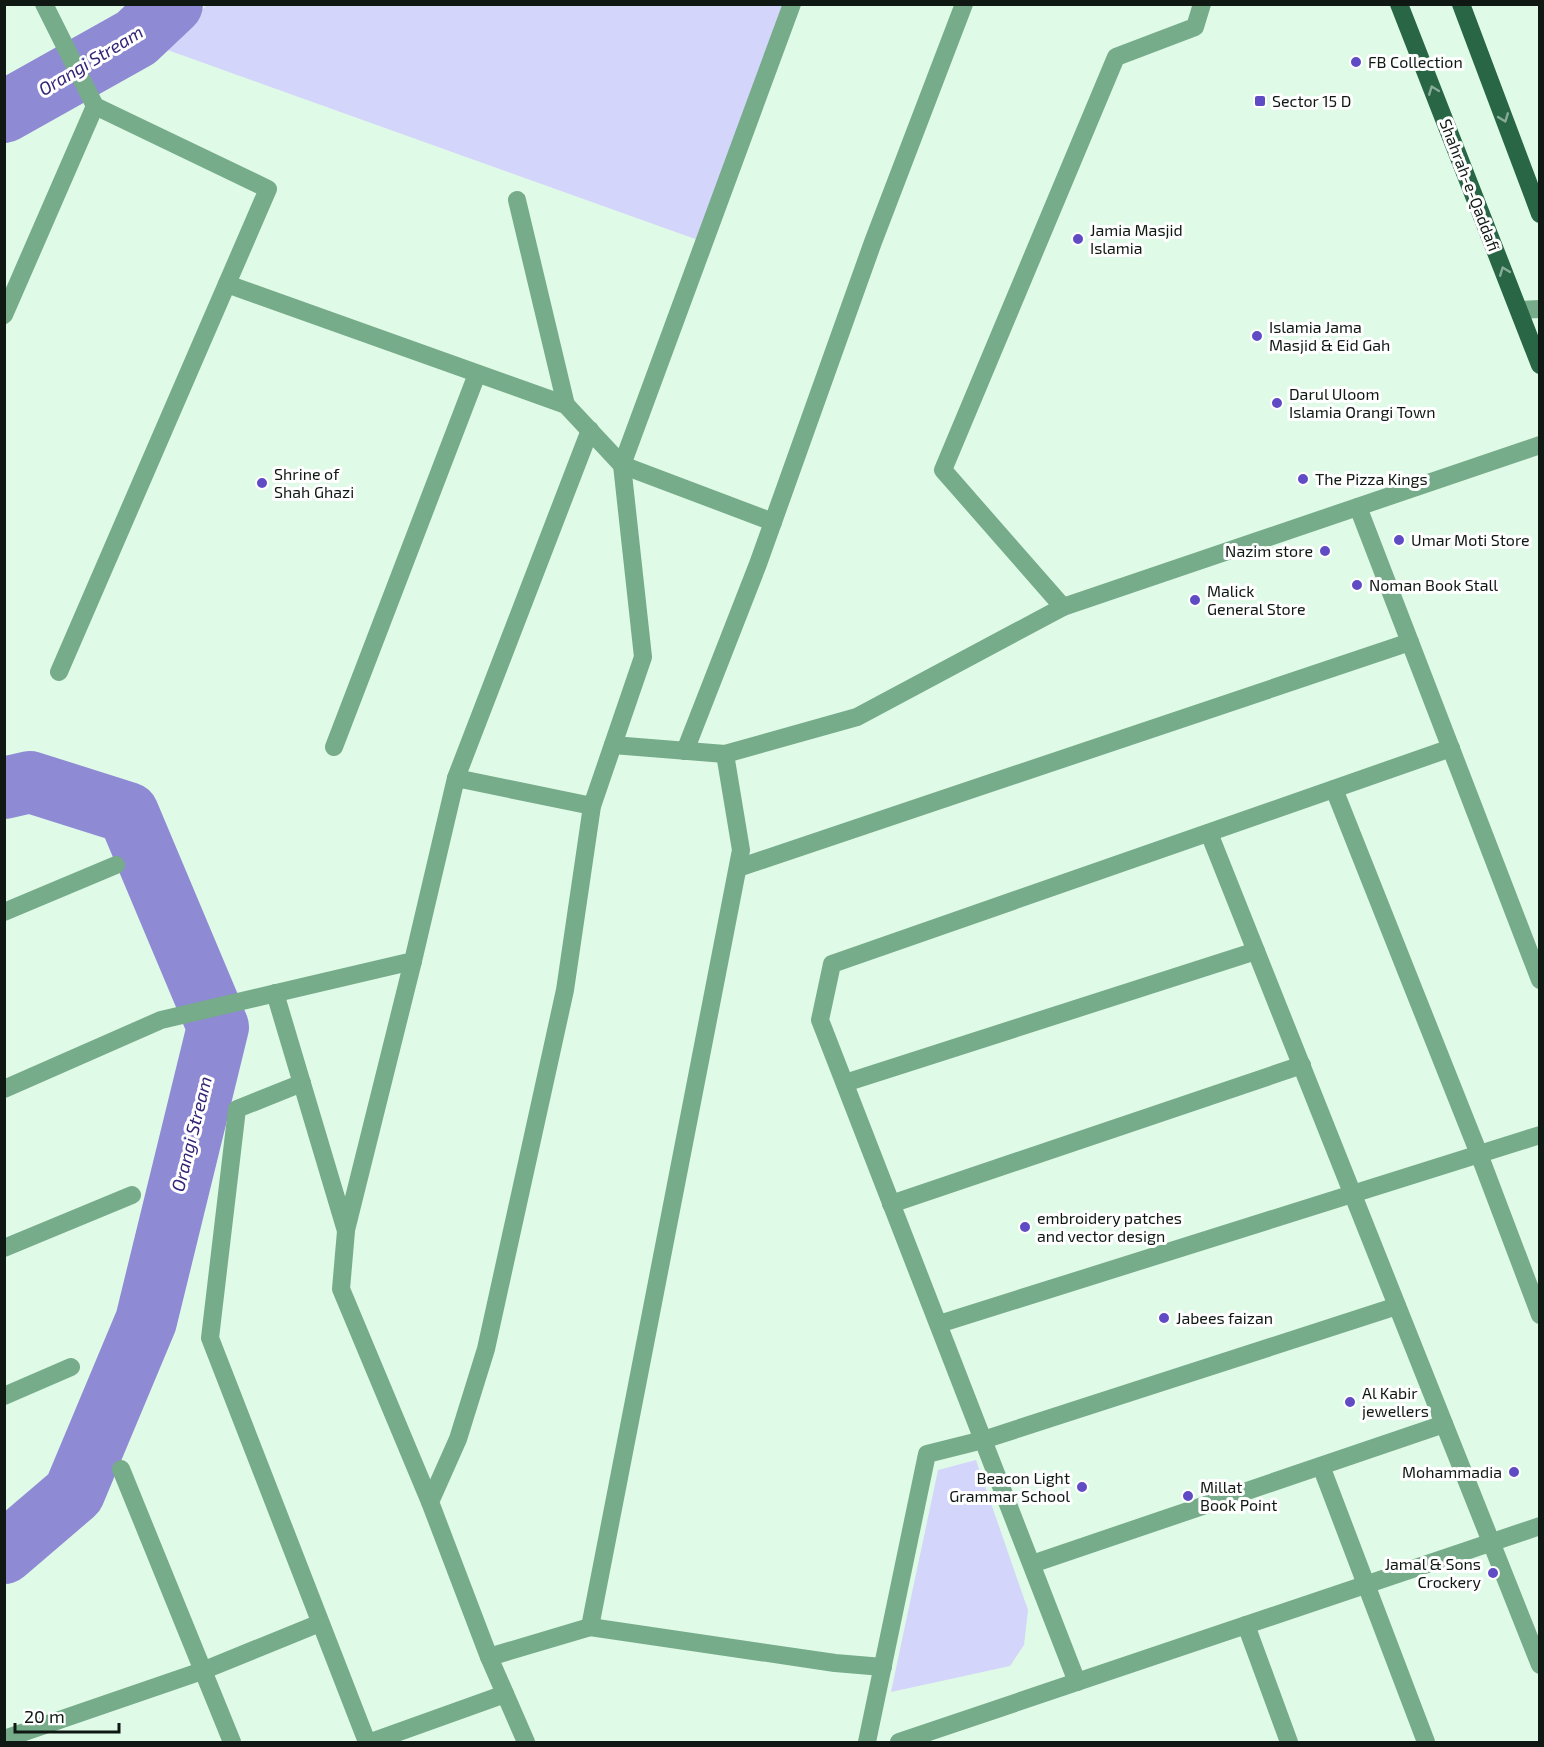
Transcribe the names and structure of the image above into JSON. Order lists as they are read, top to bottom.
{
  "streets": {
    "main road": ["Shahrah-e-Qaddafi"]
  },
  "water": ["Orangi Stream"],
  "places": {
    "other": [
      "FB Collection",
      "Jamia Masjid Islamia",
      "Islamia Jama Masjid & Eid Gah",
      "Darul Uloom Islamia Orangi Town",
      "The Pizza Kings",
      "Shrine of Shah Ghazi",
      "Umar Moti Store",
      "Nazim store",
      "Noman Book Stall",
      "Malick General Store",
      "embroidery patches and vector design",
      "Jabees faizan",
      "Al Kabir jewellers",
      "Mohammadia",
      "Beacon Light Grammar School",
      "Millat Book Point",
      "Jamal & Sons Crockery"
    ],
    "transit": ["Sector 15 D"]
  },
  "scale_bar": "20 m"
}
